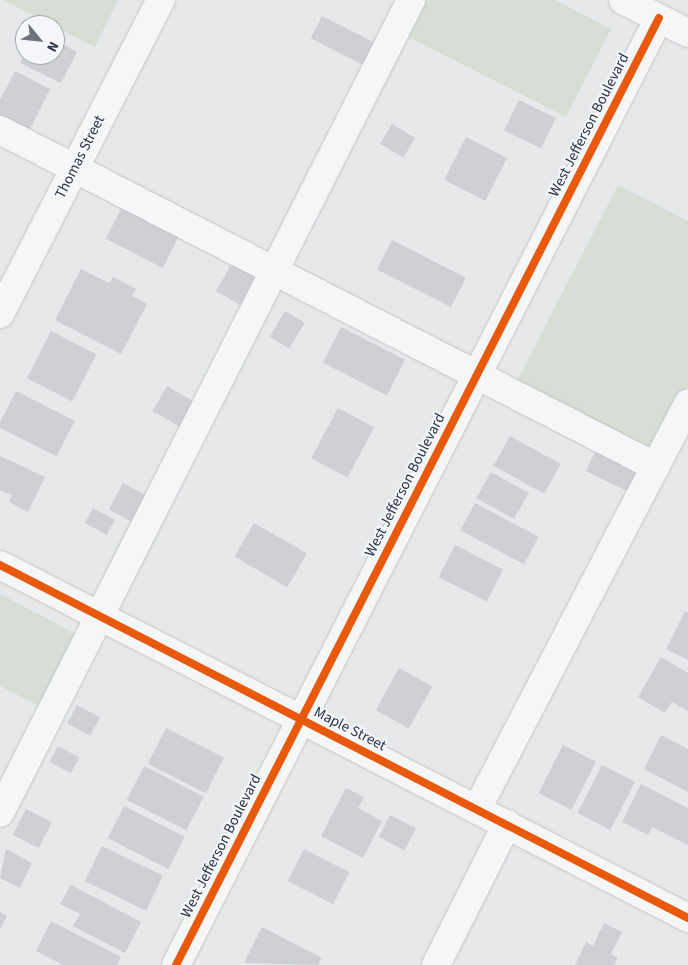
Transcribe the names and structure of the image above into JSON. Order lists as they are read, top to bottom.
{
  "streets": {
    "street": ["West Jefferson Boulevard", "Thomas Street", "Maple Street"]
  },
  "crossings": [
    ["West Jefferson Boulevard", "Maple Street"]
  ],
  "north": "bottom right"
}
